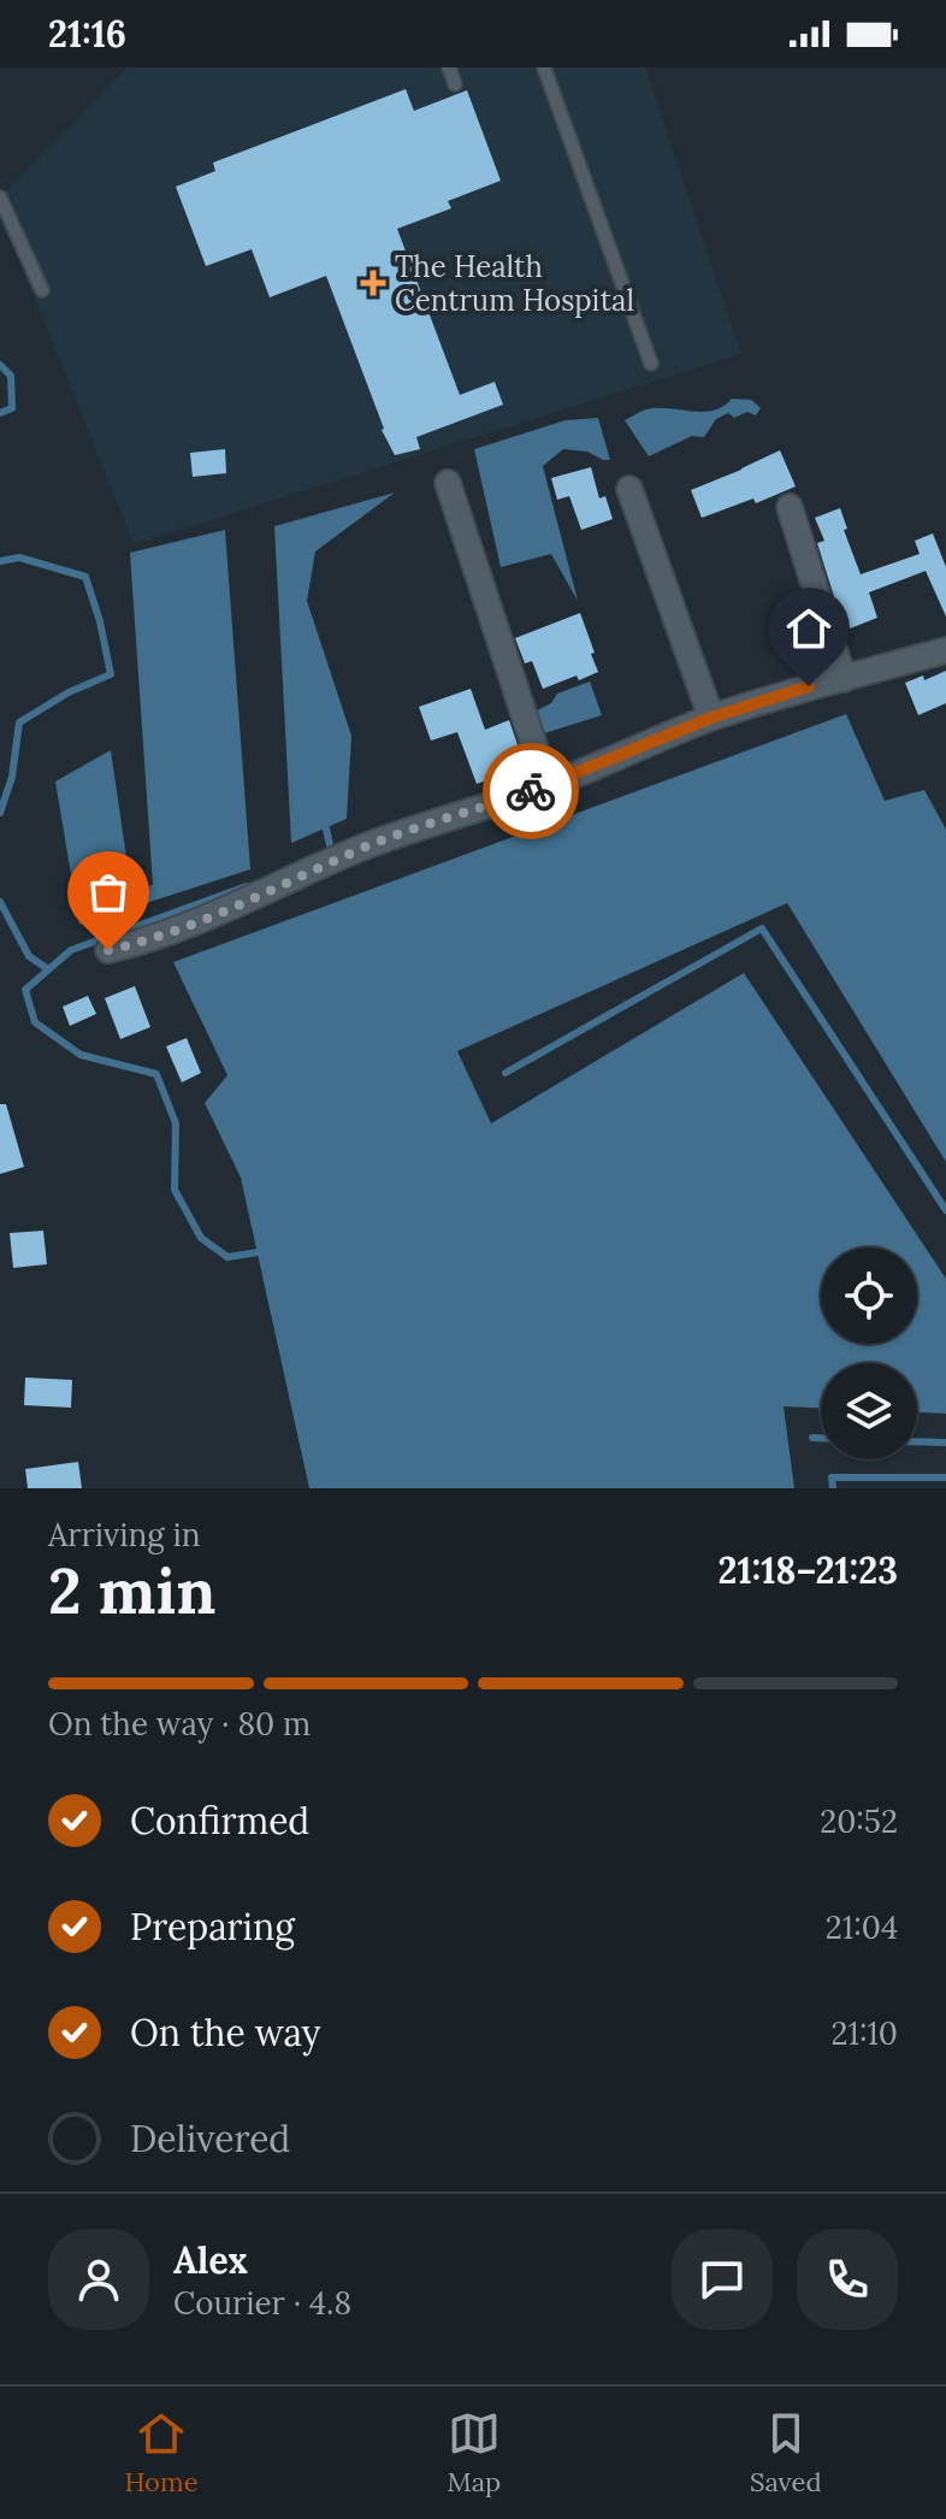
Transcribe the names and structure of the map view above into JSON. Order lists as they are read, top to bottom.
{
  "places": {
    "health": ["The Health Centrum Hospital"]
  },
  "page": {
    "status": "21:16",
    "heading": ["2 min", "Arriving in", "21:18–21:23"],
    "panel": ["Alex", "Courier · 4.8"],
    "bar": "On the way · 80 m",
    "list": [
      ["Confirmed", "20:52"],
      ["Preparing", "21:04"],
      ["On the way", "21:10"],
      "Delivered"
    ],
    "tabs": ["Home", "Map", "Saved"]
  }
}
